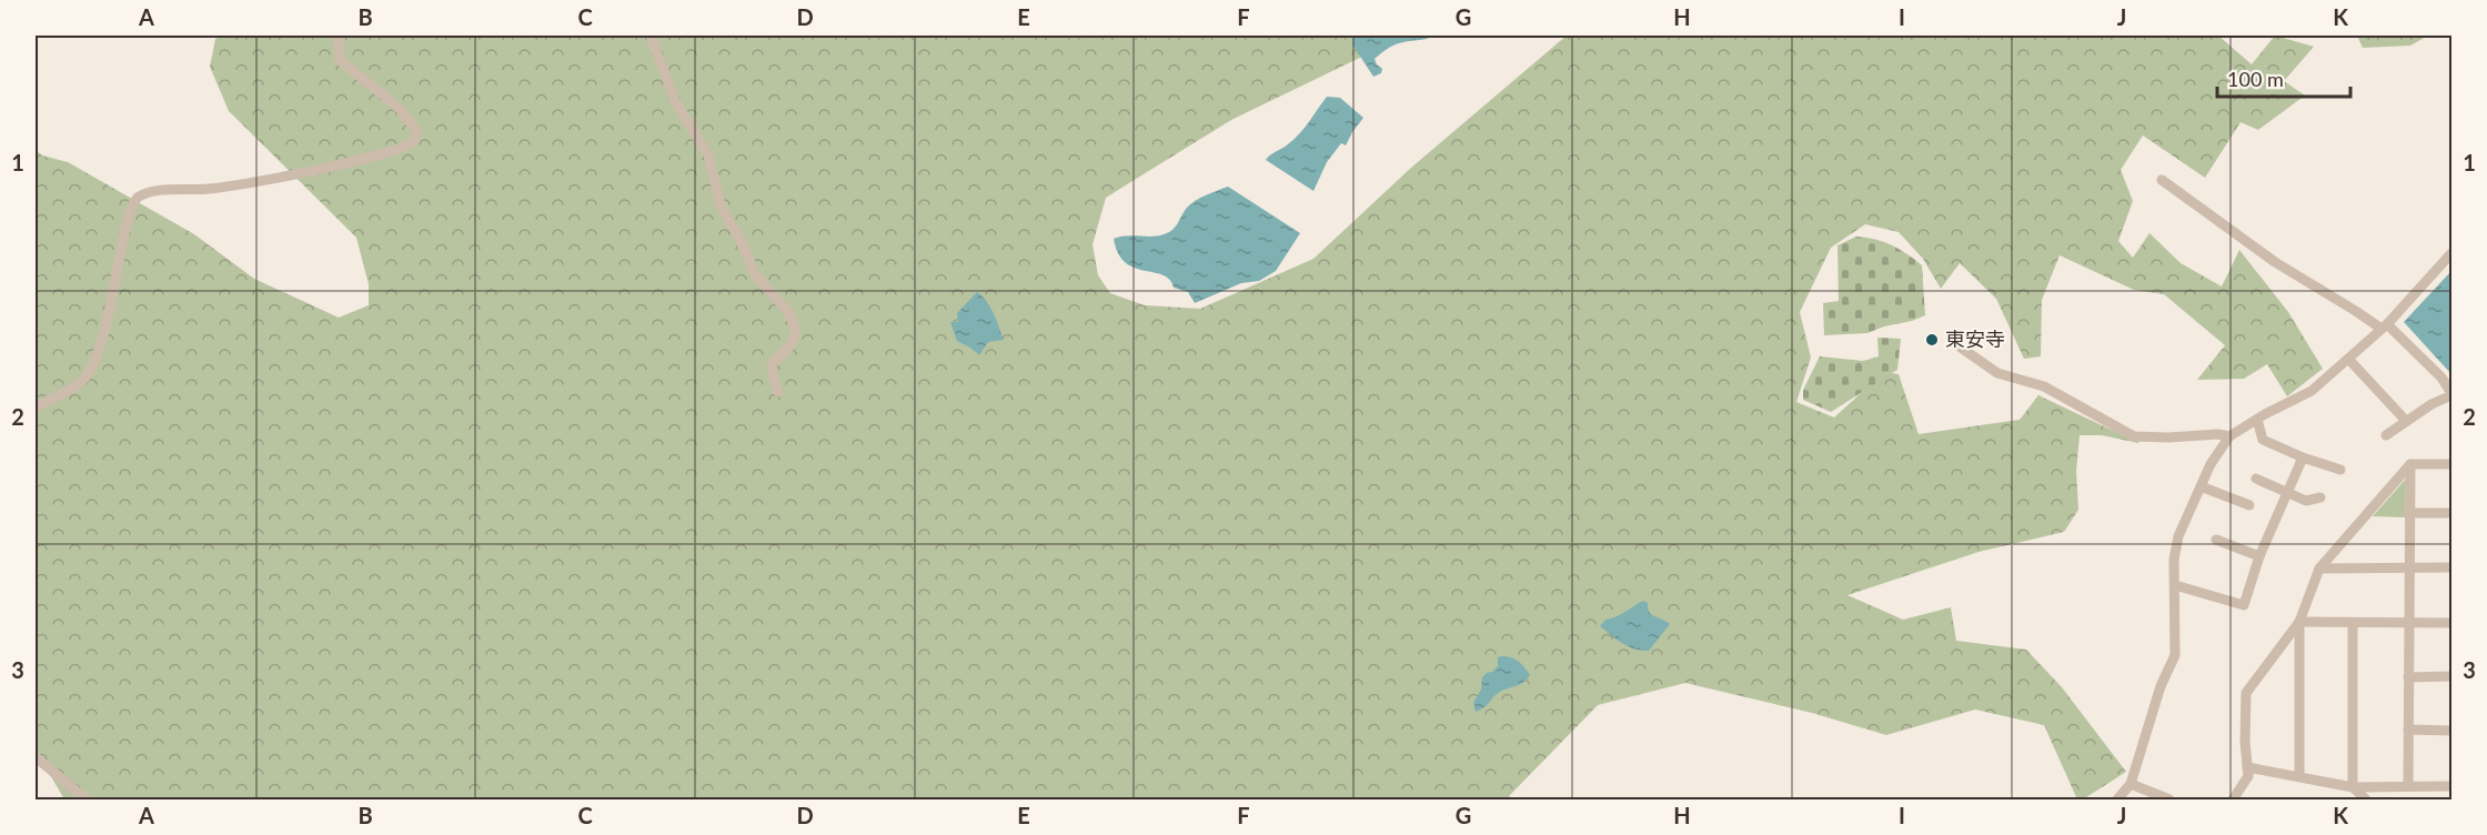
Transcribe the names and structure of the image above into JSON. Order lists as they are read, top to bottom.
{
  "places": ["東安寺"],
  "scale_bar": "100 m",
  "grid": {
    "columns": [
      "A",
      "B",
      "C",
      "D",
      "E",
      "F",
      "G",
      "H",
      "I",
      "J",
      "K"
    ],
    "rows": ["1", "2", "3"]
  }
}
